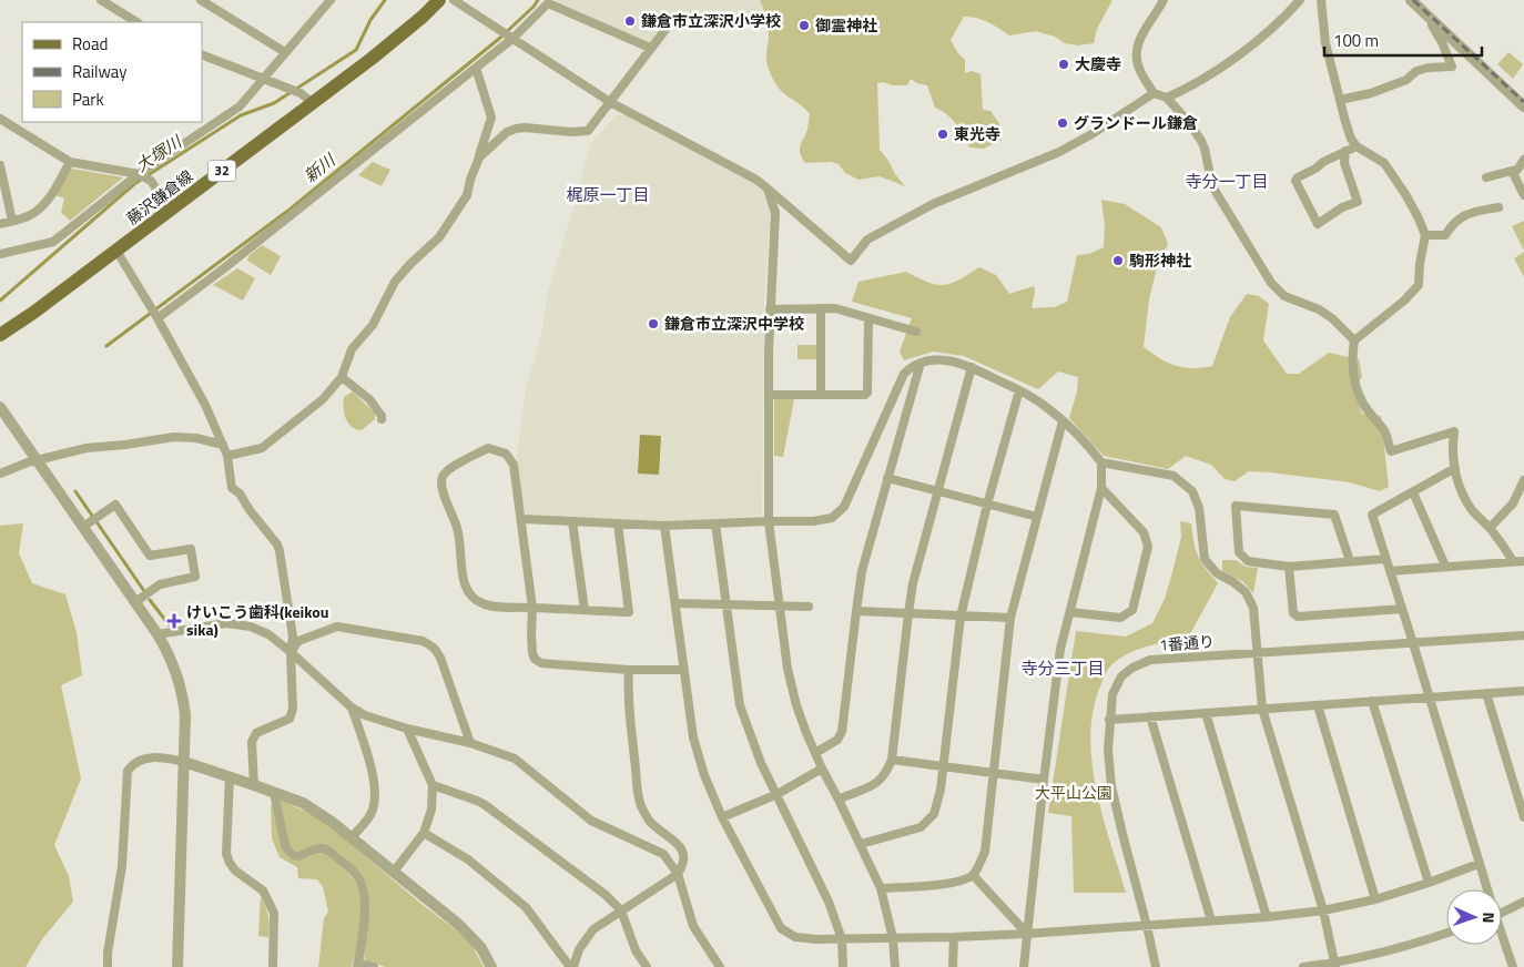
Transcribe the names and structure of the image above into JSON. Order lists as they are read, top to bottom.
{
  "streets": {
    "main road": ["32", "藤沢鎌倉線"],
    "street": ["1番通り"]
  },
  "districts": ["寺分一丁目", "梶原一丁目", "寺分三丁目"],
  "water": ["大塚川", "新川"],
  "parks": ["大平山公園"],
  "places": {
    "other": [
      "鎌倉市立深沢小学校",
      "御霊神社",
      "大慶寺",
      "グランドール鎌倉",
      "東光寺",
      "駒形神社",
      "鎌倉市立深沢中学校"
    ],
    "health": ["けいこう歯科(keikou sika)"]
  },
  "legend": ["Road", "Railway", "Park"],
  "scale_bar": "100 m",
  "north": "right"
}
